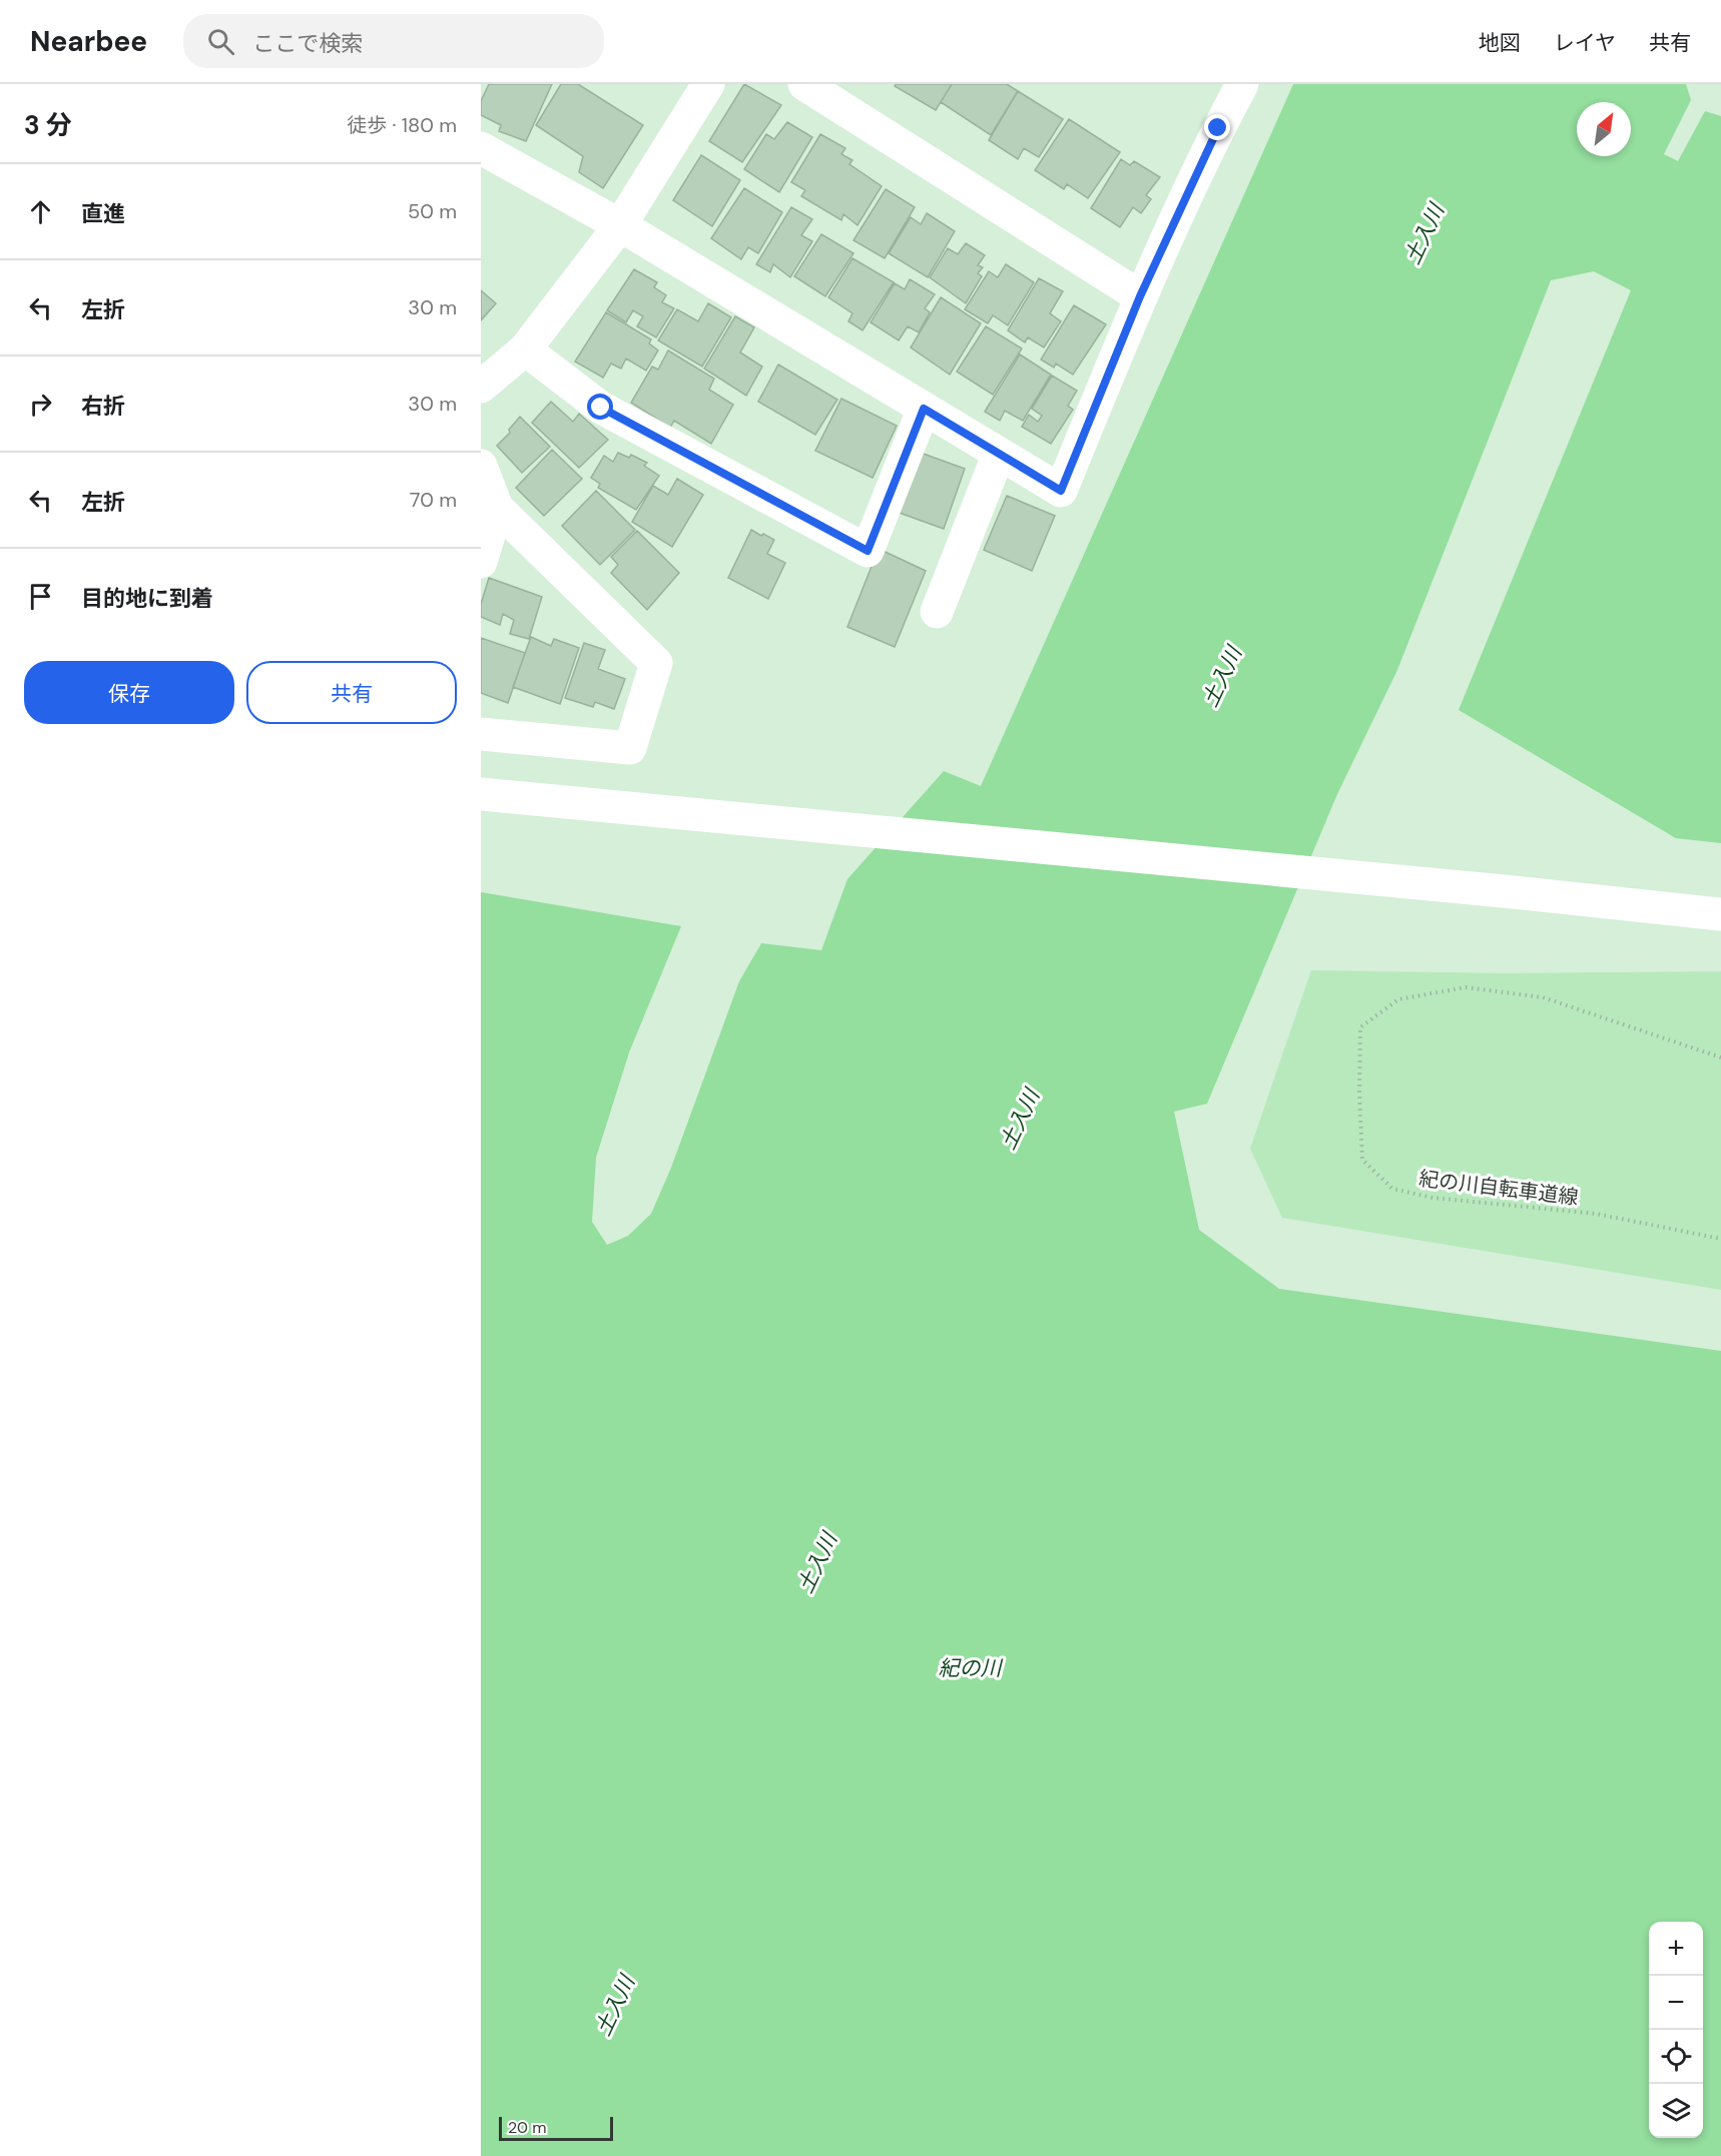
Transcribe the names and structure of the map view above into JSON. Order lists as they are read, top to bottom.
{
  "streets": {
    "path": ["紀の川自転車道線"]
  },
  "water": ["土入川", "紀の川"],
  "scale_bar": "20 m",
  "north": "top right",
  "page": {
    "header": "Nearbee",
    "search": "ここで検索",
    "nav": ["地図", "レイヤ", "共有"],
    "heading": ["3 分", "徒歩 · 180 m"],
    "list": [
      ["直進", "50 m"],
      ["左折", "30 m"],
      ["右折", "30 m"],
      ["左折", "70 m"],
      "目的地に到着"
    ],
    "buttons": ["保存", "共有"],
    "map_buttons": ["+", "−"],
    "scale": "20 m"
  }
}
